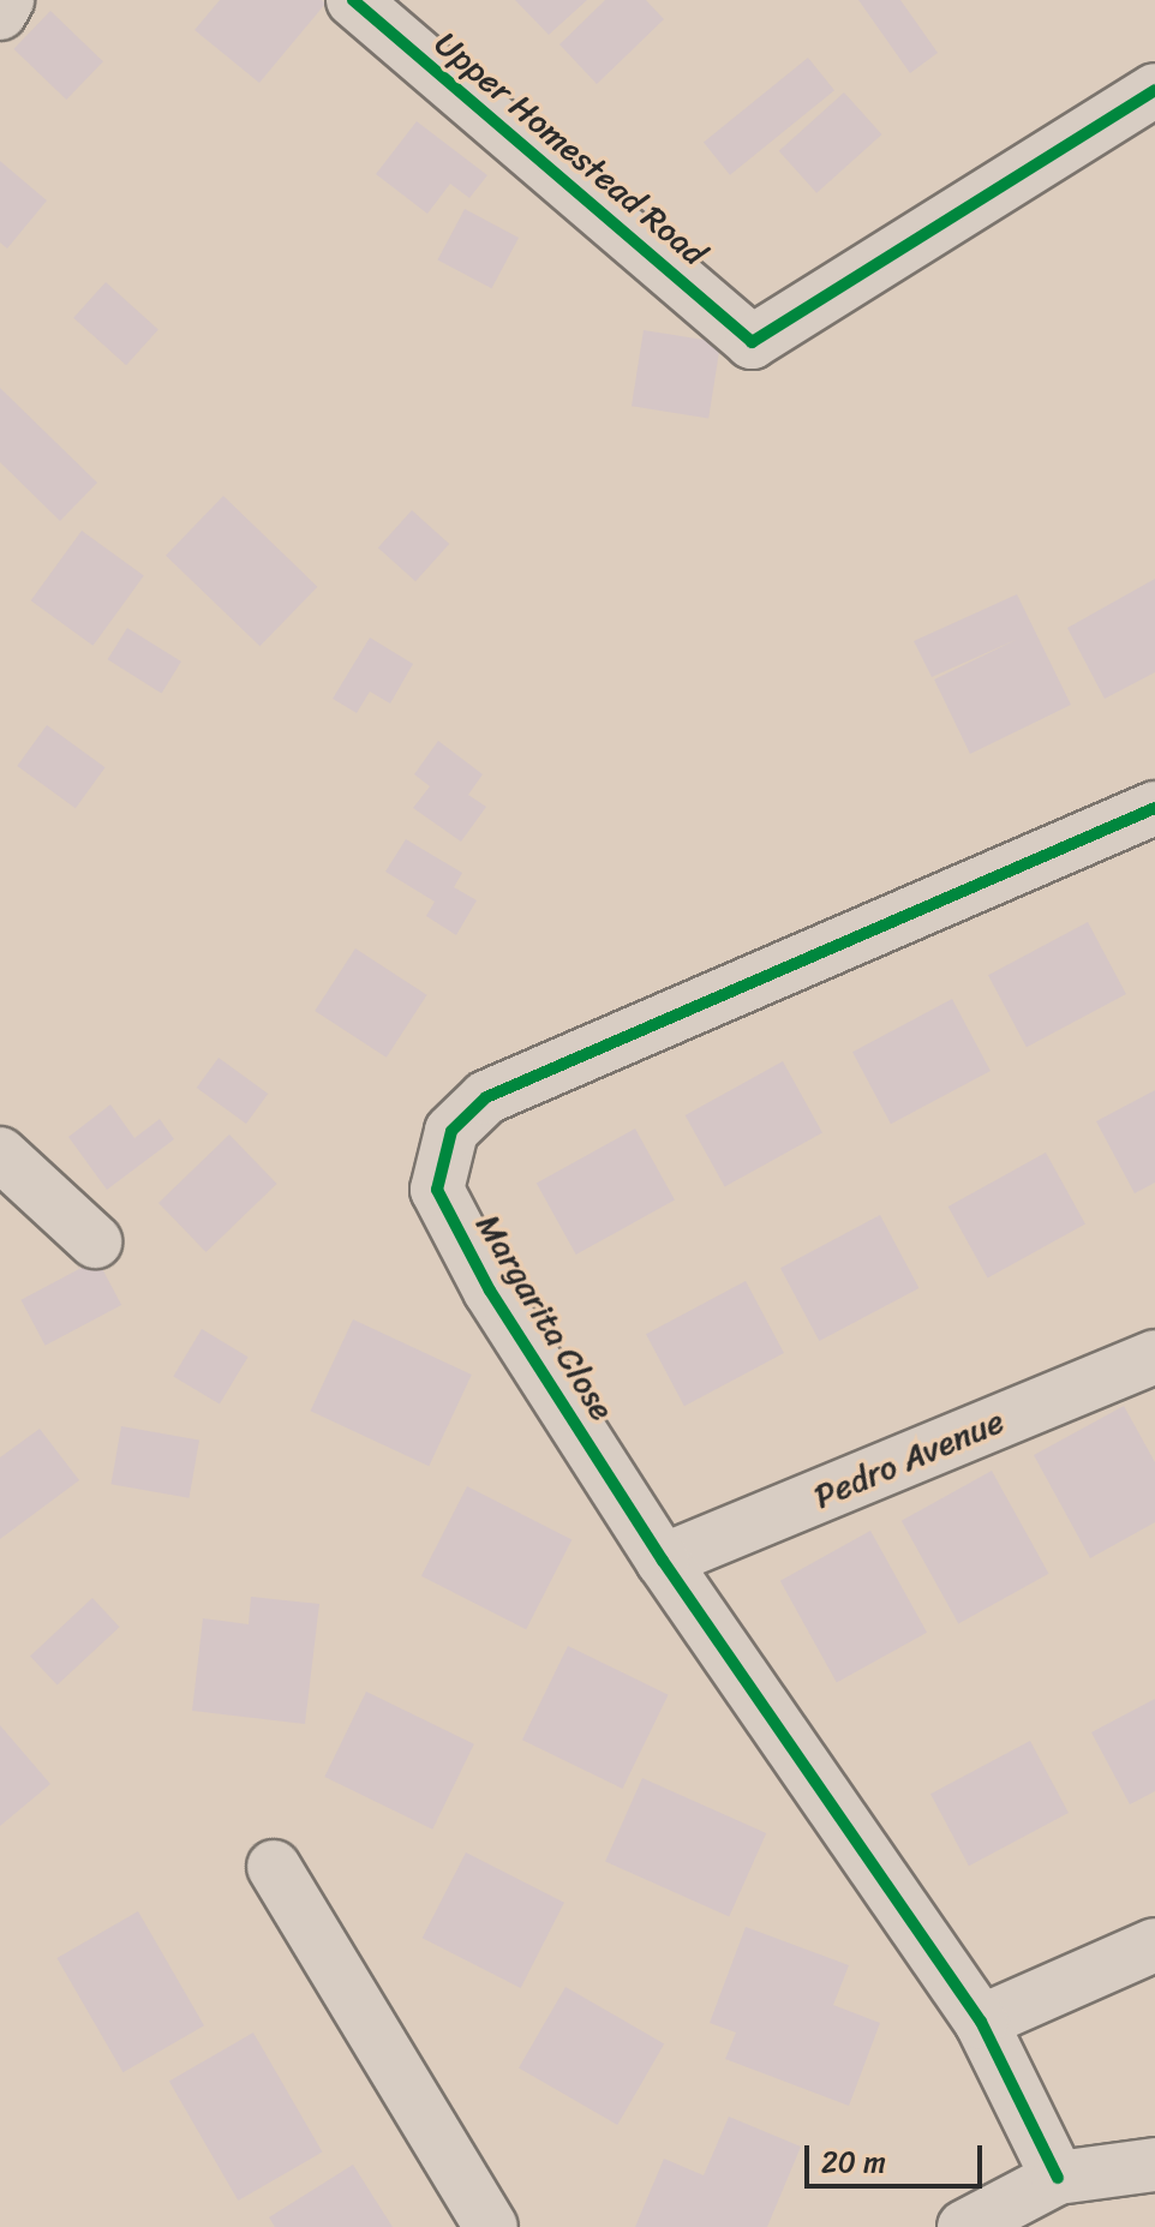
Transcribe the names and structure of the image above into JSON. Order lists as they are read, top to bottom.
{
  "streets": {
    "street": ["Upper Homestead Road", "Margarita Close", "Pedro Avenue"]
  },
  "crossings": [
    ["Margarita Close", "Pedro Avenue"]
  ],
  "scale_bar": "20 m"
}
